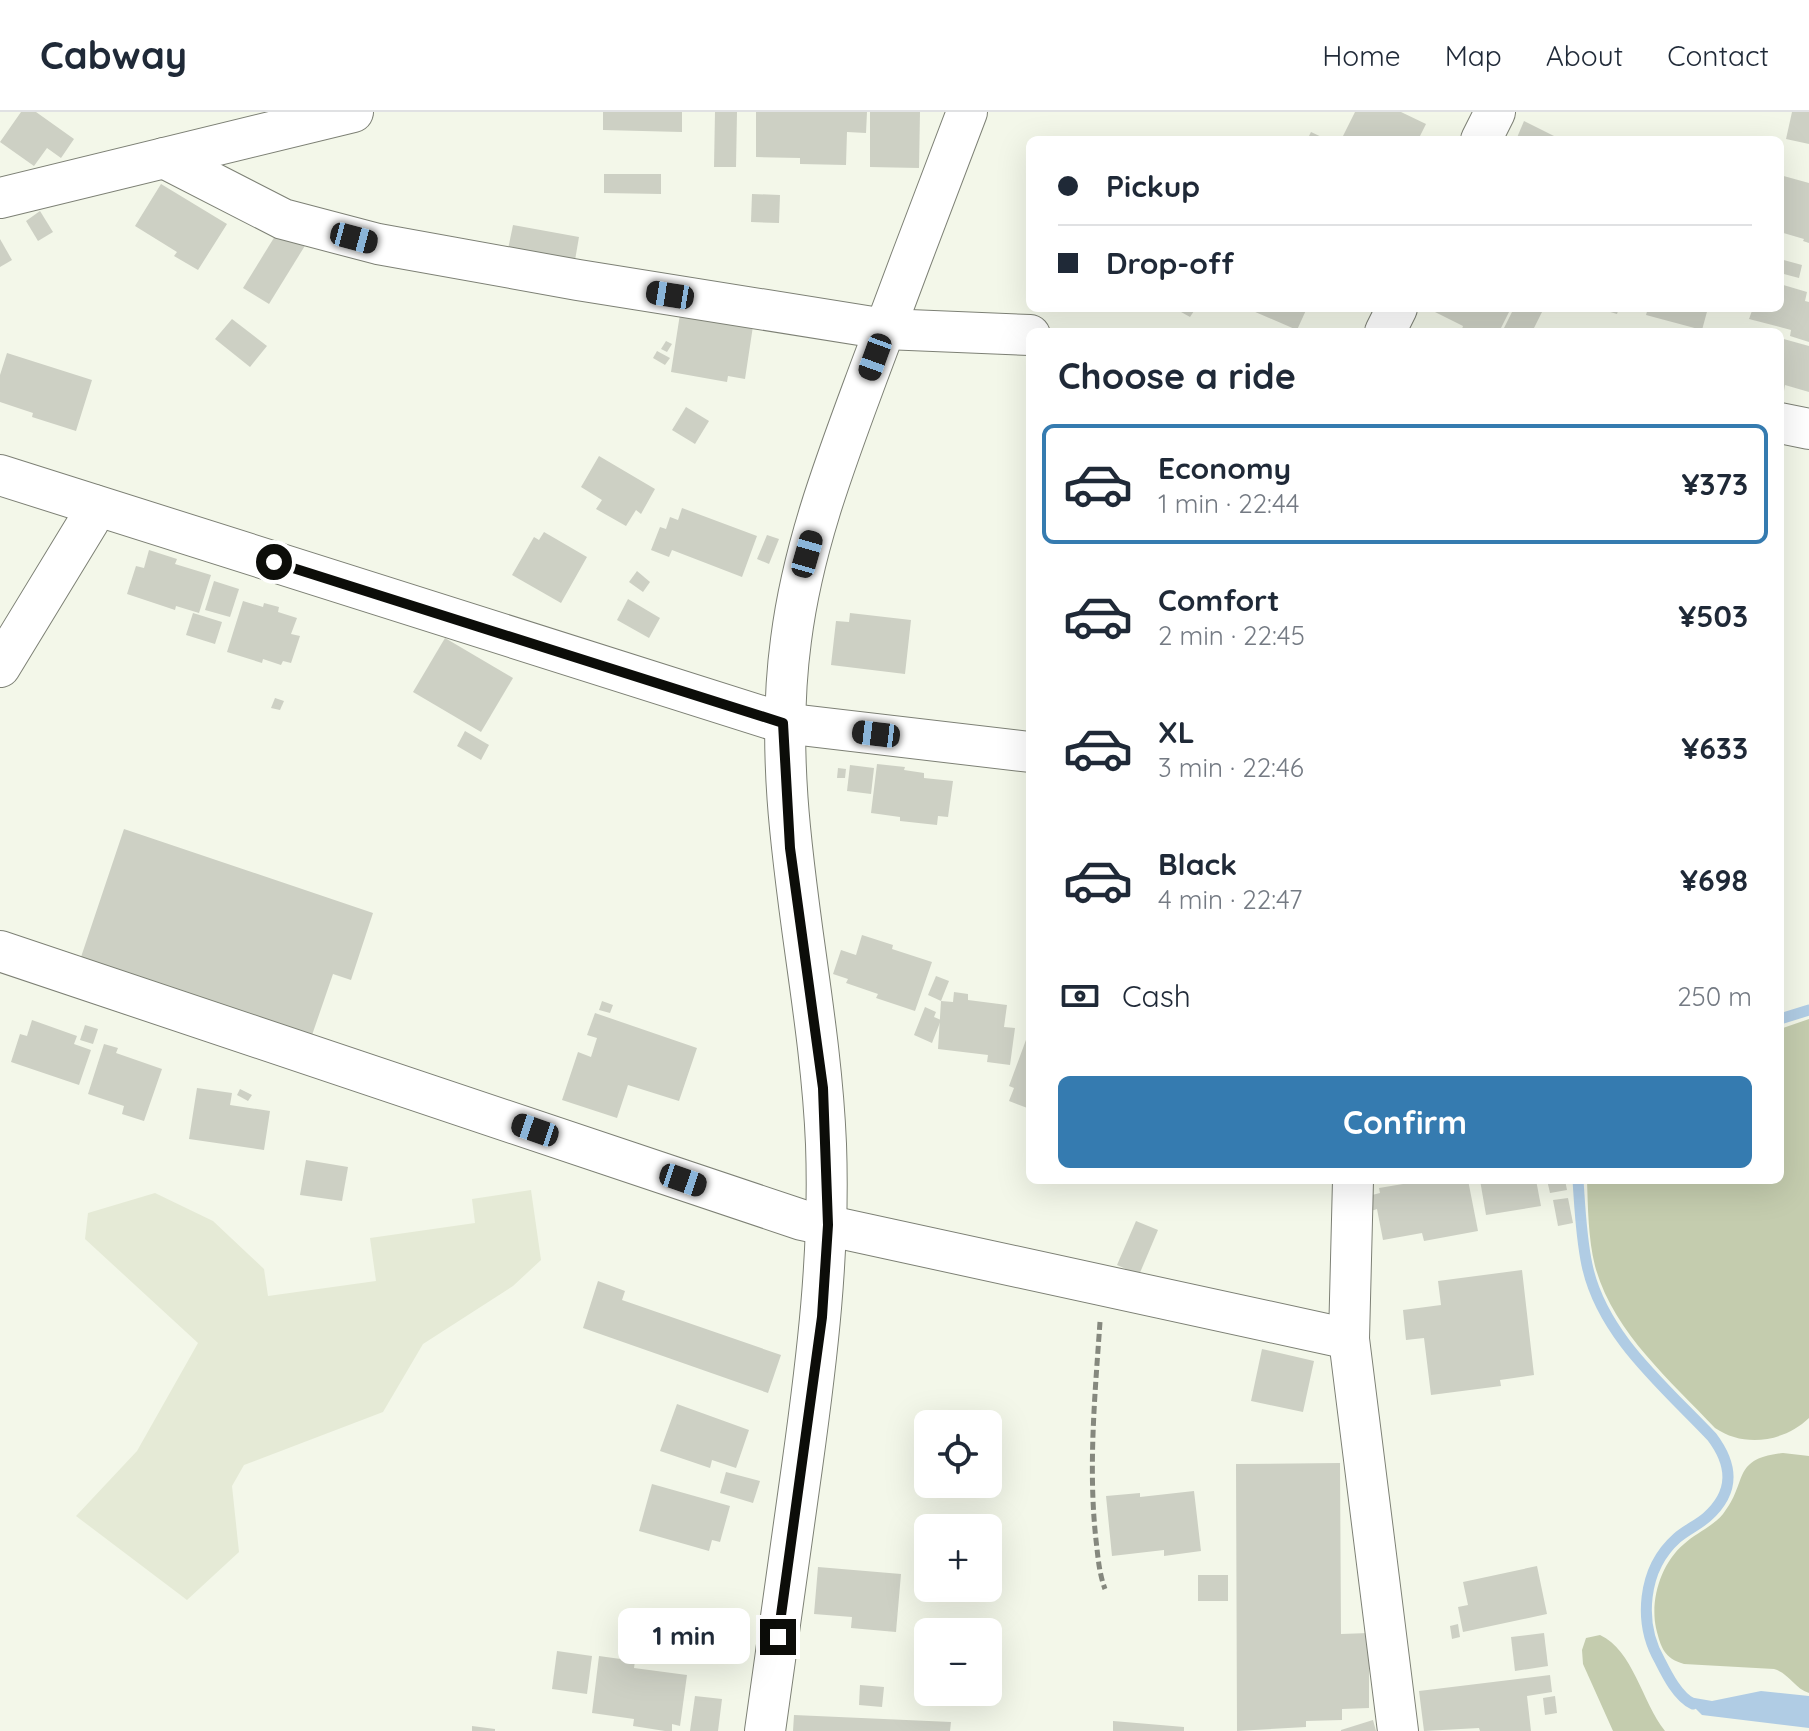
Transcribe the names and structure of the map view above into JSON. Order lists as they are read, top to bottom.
{
  "page": {
    "header": "Cabway",
    "nav": [
      "Home",
      "Map",
      "About",
      "Contact"
    ],
    "banner": ["Pickup", "Drop-off"],
    "heading": "Choose a ride",
    "list": [
      {
        "name": "Economy",
        "note": "1 min · 22:44",
        "value": "¥373"
      },
      {
        "name": "Comfort",
        "note": "2 min · 22:45",
        "value": "¥503"
      },
      {
        "name": "XL",
        "note": "3 min · 22:46",
        "value": "¥633"
      },
      {
        "name": "Black",
        "note": "4 min · 22:47",
        "value": "¥698"
      }
    ],
    "pay": ["Cash", "250 m"],
    "buttons": "Confirm",
    "map_buttons": ["+", "−"],
    "bubble": "1 min"
  }
}
